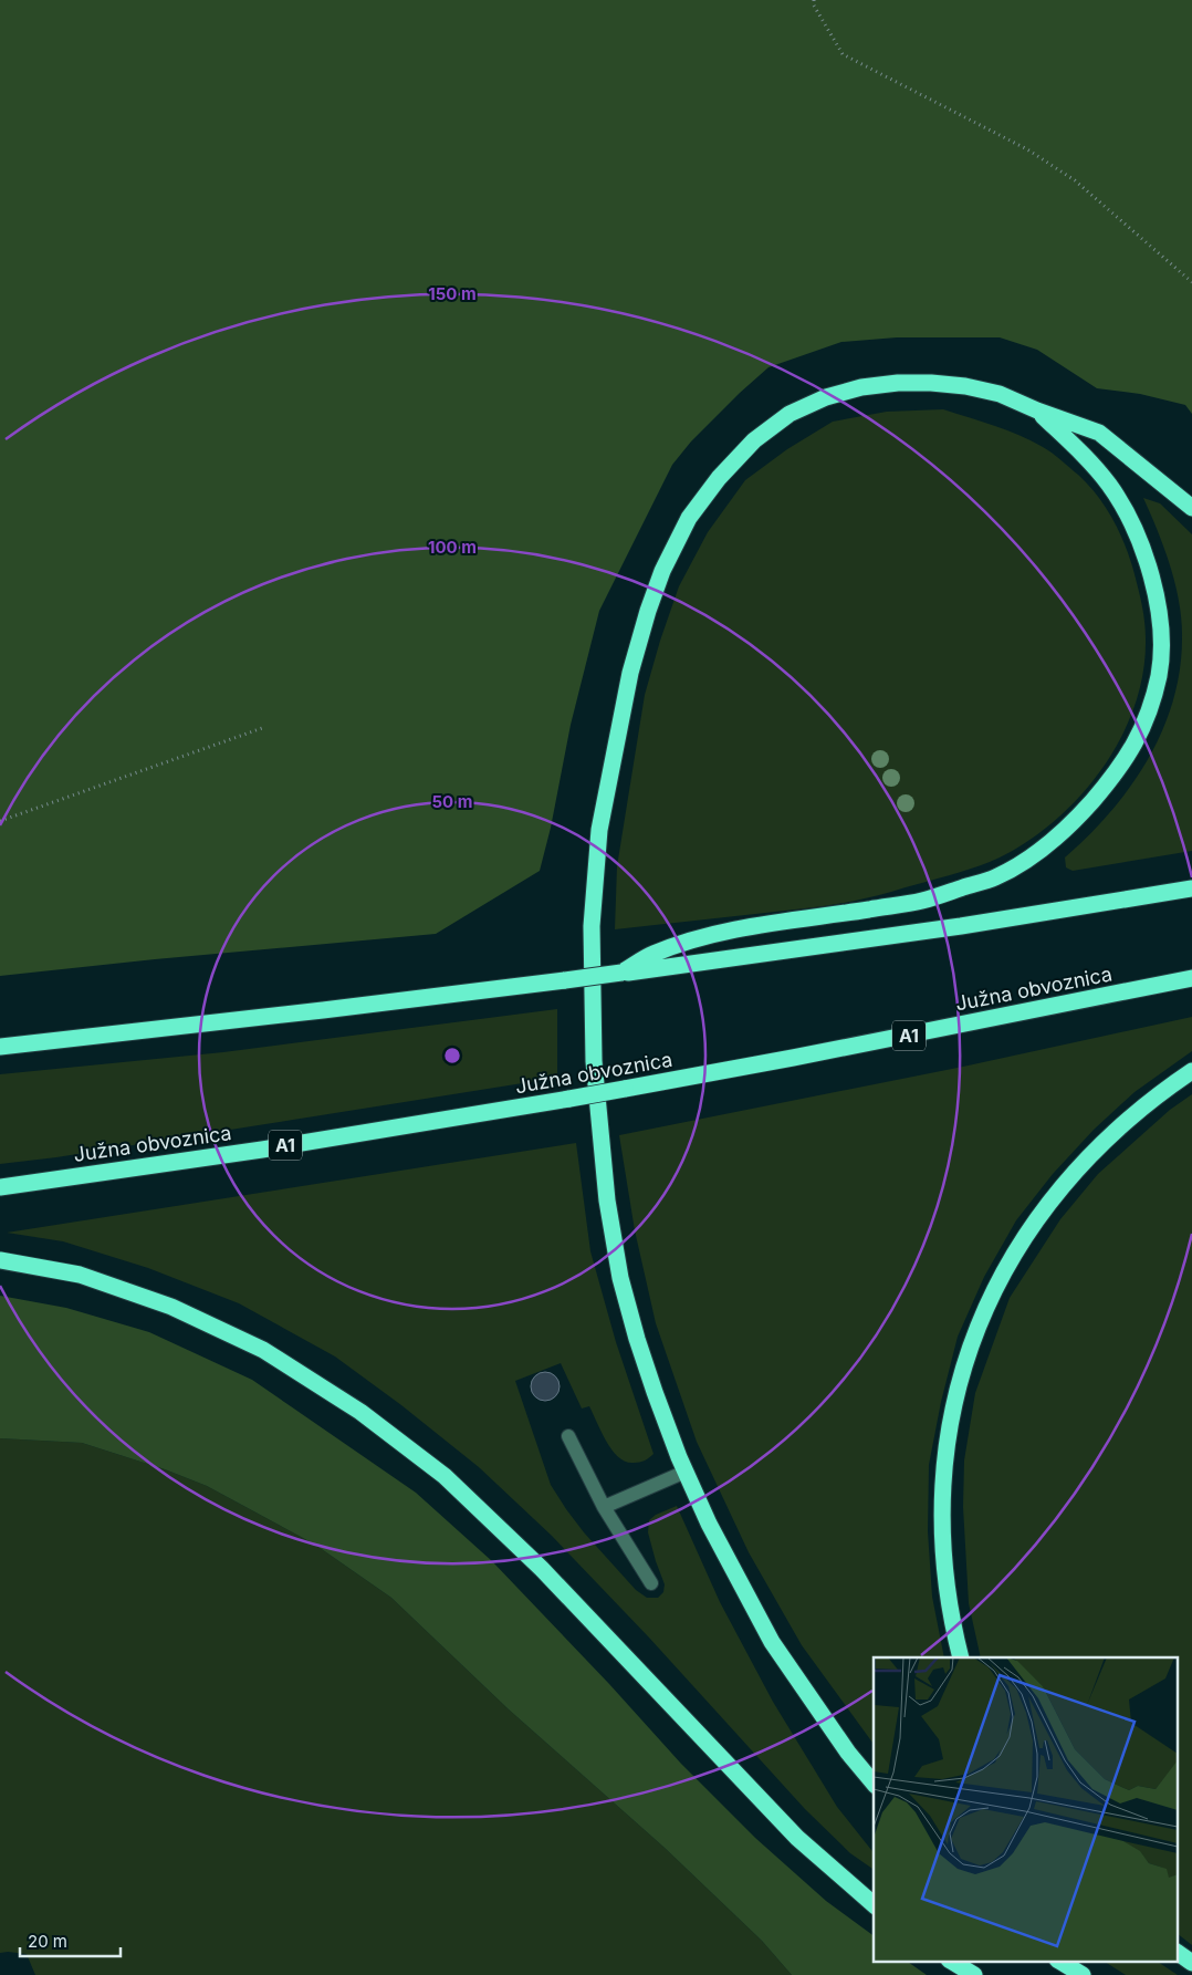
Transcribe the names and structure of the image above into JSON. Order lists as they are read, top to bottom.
{
  "streets": {
    "highway": ["Južna obvoznica", "A1"]
  },
  "scale_bar": "20 m",
  "rings": ["150 m", "100 m", "50 m"]
}
